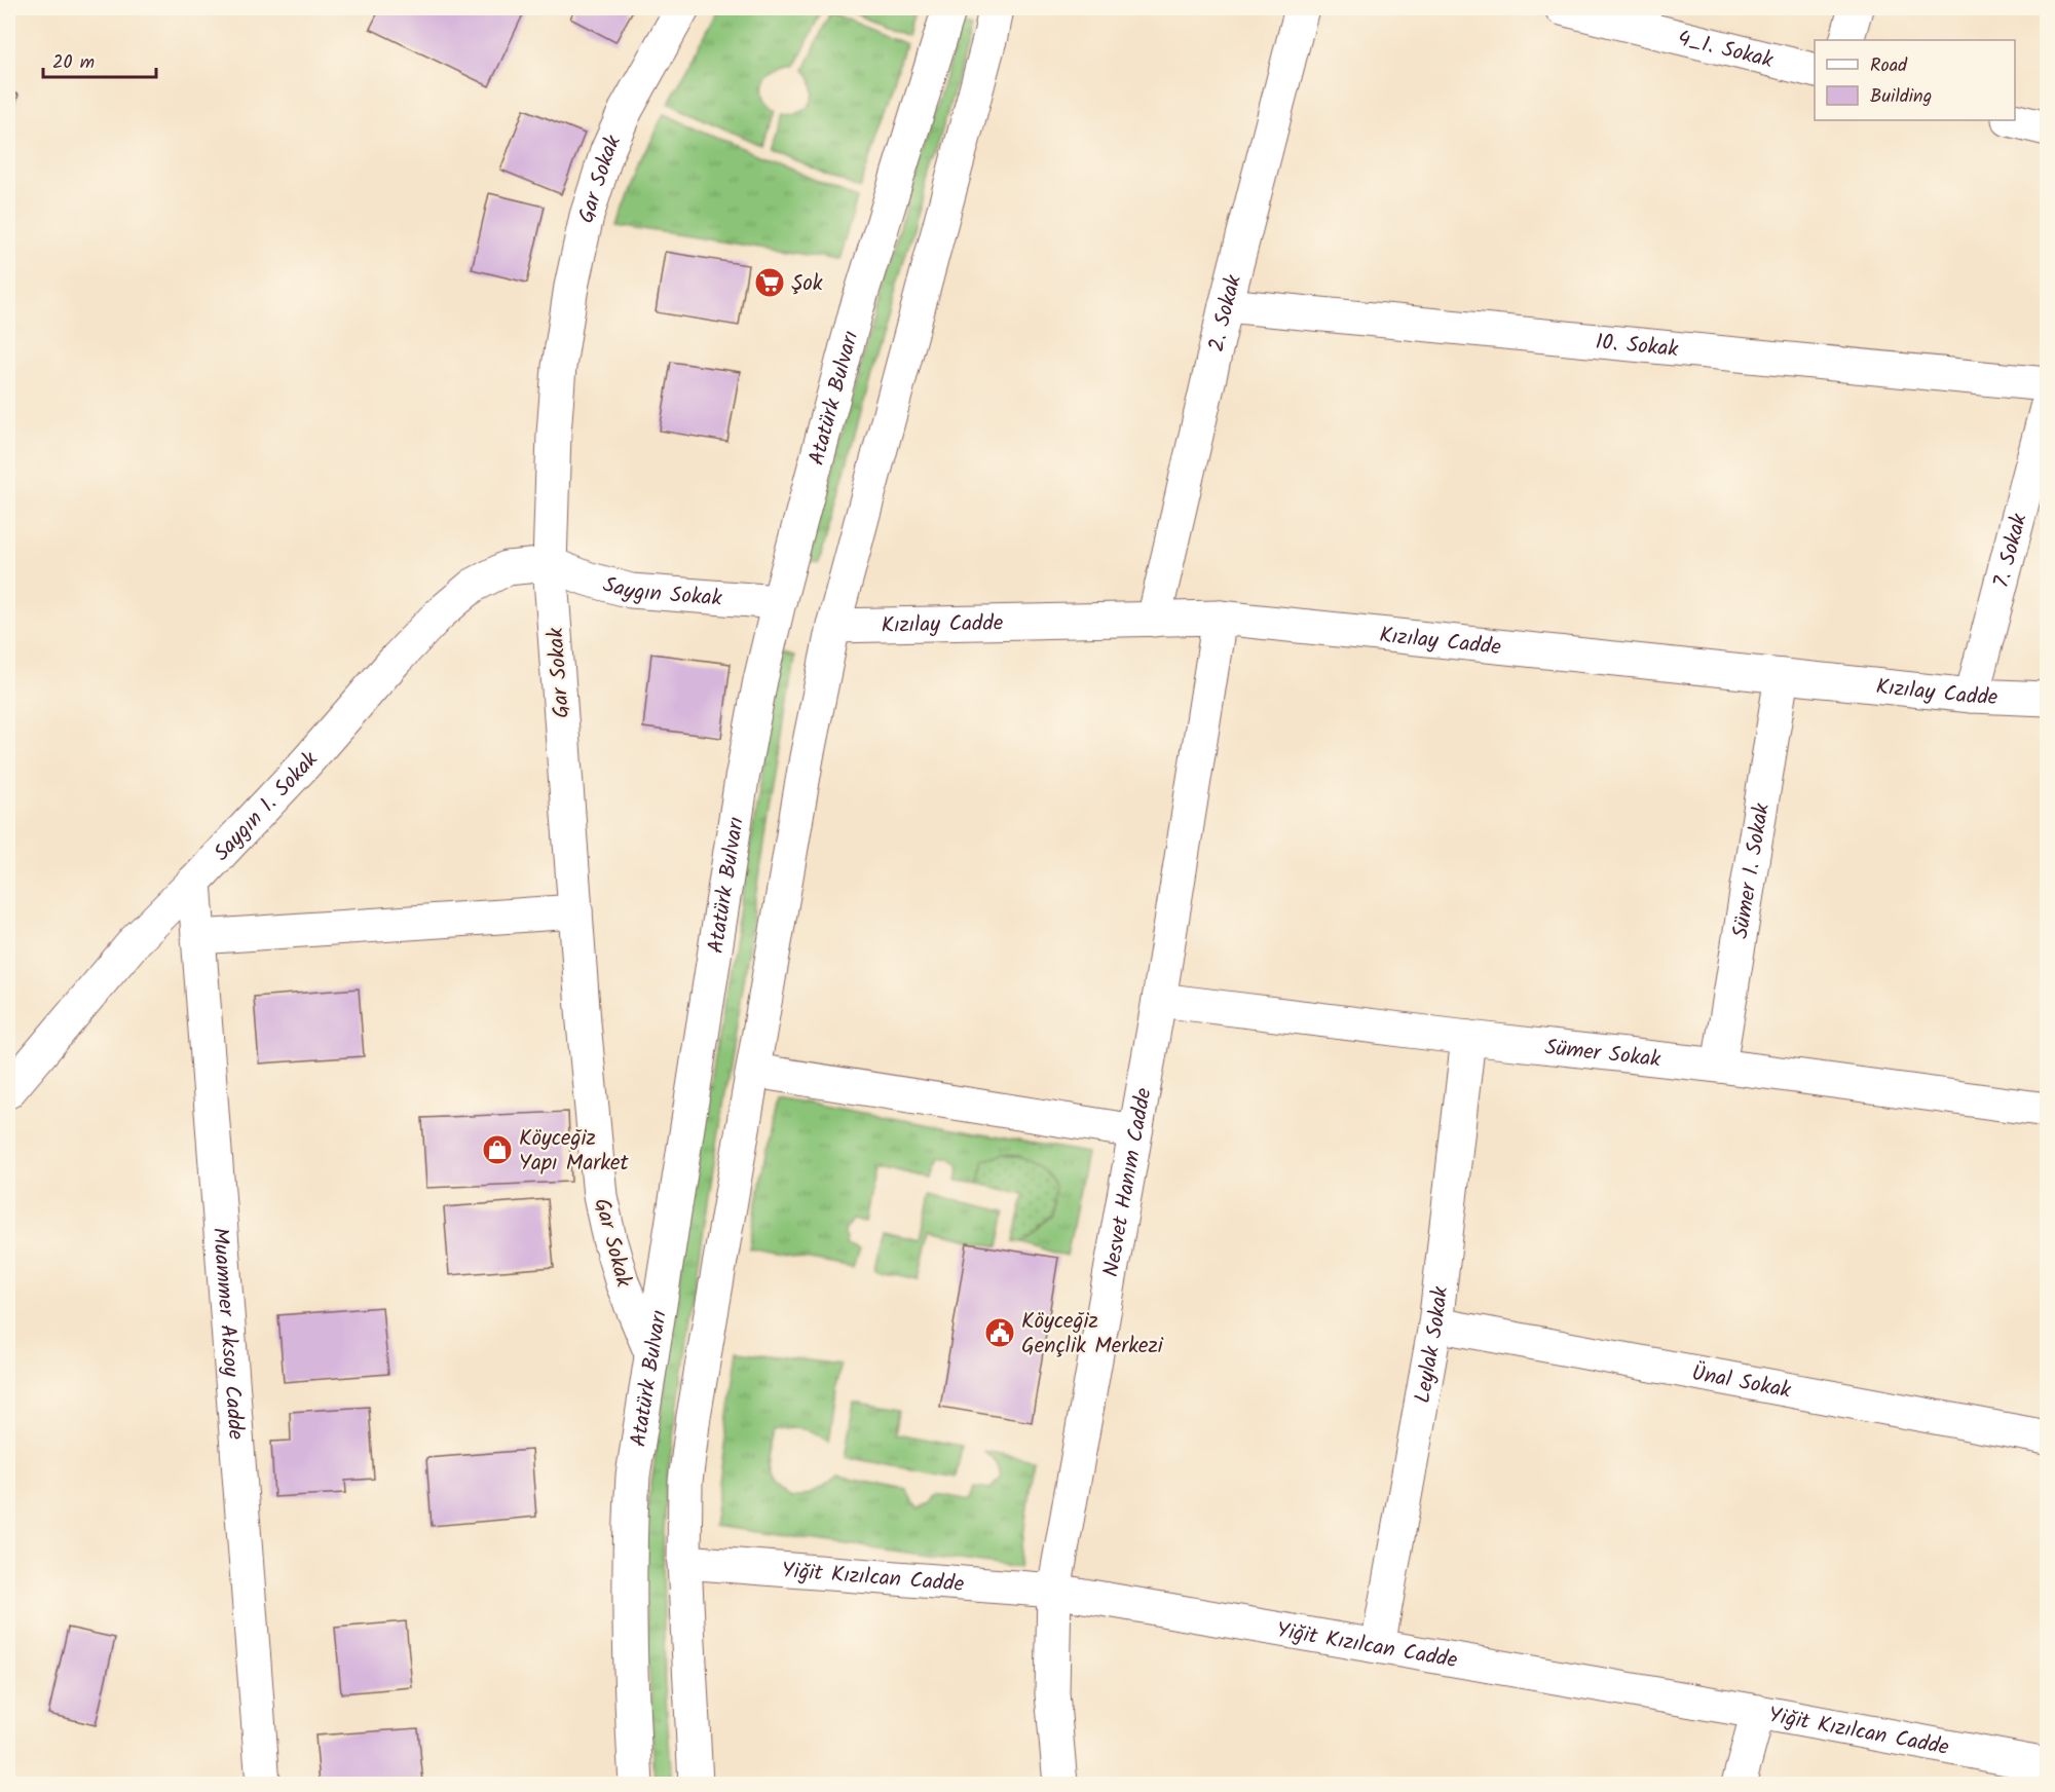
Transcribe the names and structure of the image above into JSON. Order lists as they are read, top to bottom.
{
  "streets": {
    "street": [
      "4_1. Sokak",
      "Gar Sokak",
      "2. Sokak",
      "10. Sokak",
      "Atatürk Bulvarı",
      "7. Sokak",
      "Saygın Sokak",
      "Kızılay Cadde",
      "Saygın 1. Sokak",
      "Sümer 1. Sokak",
      "Sümer Sokak",
      "Nesvet Hanım Cadde",
      "Muammer Aksoy Cadde",
      "Leylak Sokak",
      "Ünal Sokak",
      "Yiğit Kızılcan Cadde"
    ]
  },
  "crossings": [
    ["Gar Sokak", "Atatürk Bulvarı"],
    ["Gar Sokak", "Saygın Sokak"],
    ["Gar Sokak", "Saygın 1. Sokak"],
    ["2. Sokak", "10. Sokak"],
    ["2. Sokak", "Kızılay Cadde"],
    ["Atatürk Bulvarı", "Saygın Sokak"],
    ["7. Sokak", "Kızılay Cadde"],
    ["Saygın Sokak", "Saygın 1. Sokak"],
    ["Kızılay Cadde", "Sümer 1. Sokak"],
    ["Kızılay Cadde", "Nesvet Hanım Cadde"],
    ["Saygın 1. Sokak", "Muammer Aksoy Cadde"],
    ["Sümer 1. Sokak", "Sümer Sokak"],
    ["Sümer Sokak", "Nesvet Hanım Cadde"],
    ["Sümer Sokak", "Leylak Sokak"],
    ["Nesvet Hanım Cadde", "Yiğit Kızılcan Cadde"],
    ["Leylak Sokak", "Ünal Sokak"],
    ["Leylak Sokak", "Yiğit Kızılcan Cadde"]
  ],
  "places": {
    "supermarket": ["Şok"],
    "shop": ["Köyceğiz Yapı Market"],
    "public building": ["Köyceğiz Gençlik Merkezi"]
  },
  "legend": ["Road", "Building"],
  "scale_bar": "20 m"
}
